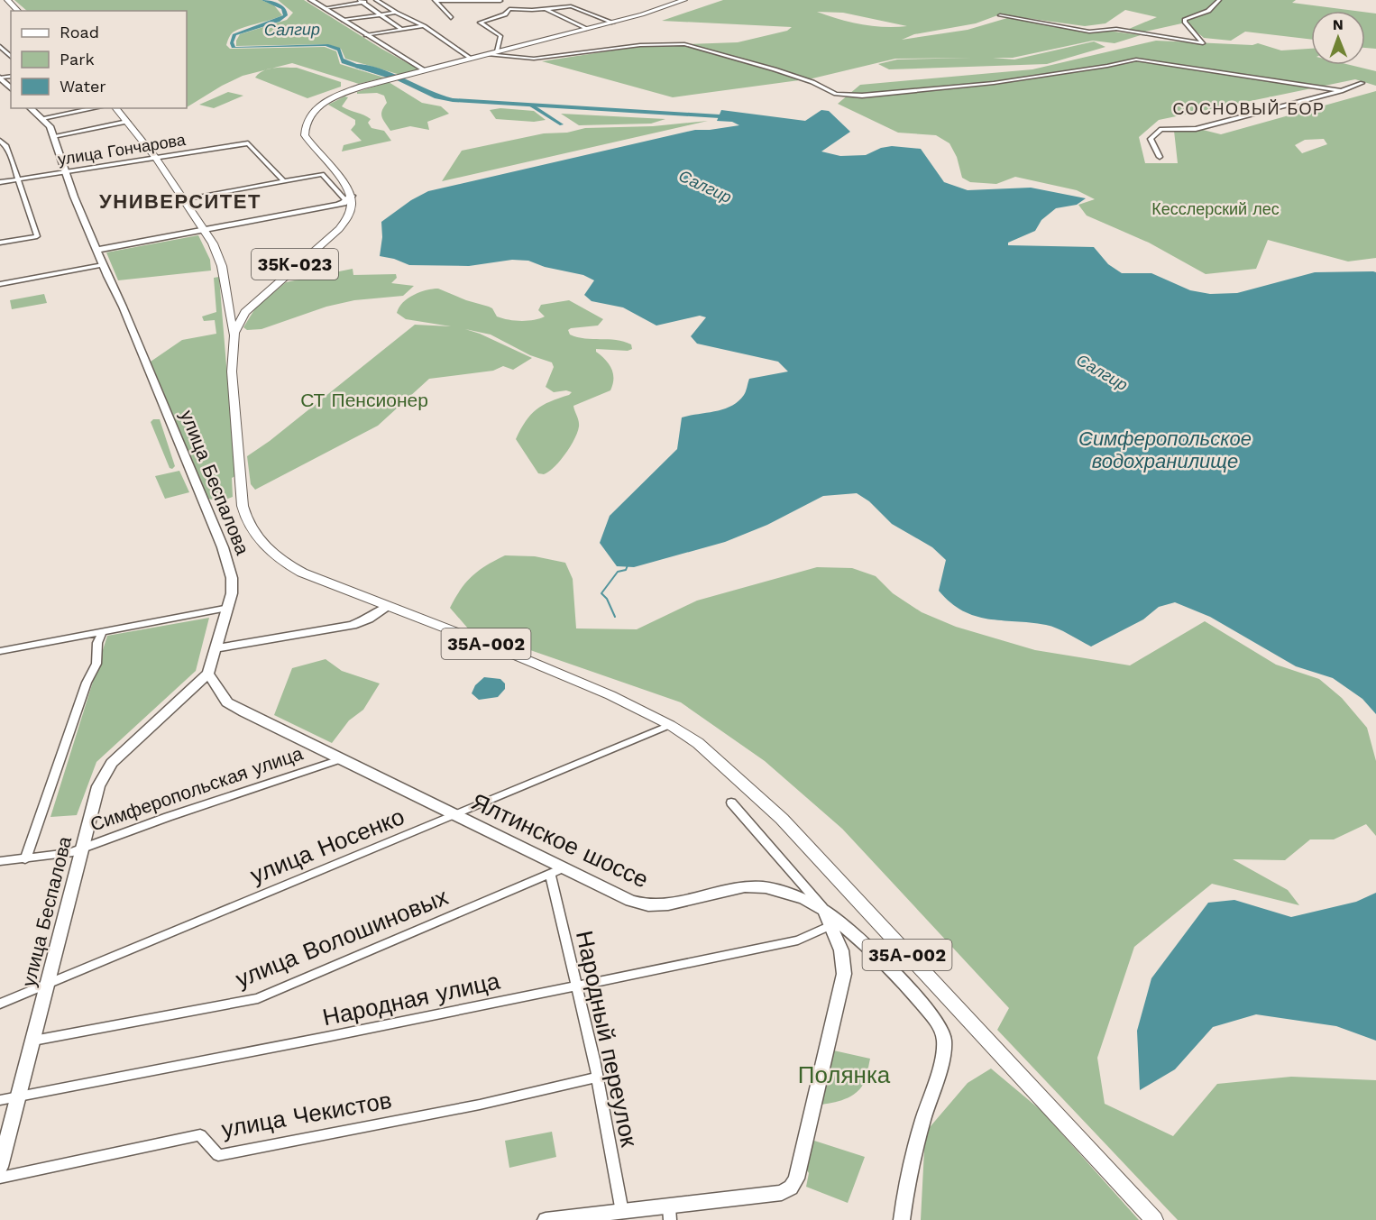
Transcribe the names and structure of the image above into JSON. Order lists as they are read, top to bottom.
{
  "streets": {
    "main road": [
      "35К-023",
      "улица Беспалова",
      "35А-002",
      "Ялтинское шоссе"
    ],
    "street": [
      "улица Гончарова",
      "Симферопольская улица",
      "улица Носенко",
      "улица Волошиновых",
      "Народная улица",
      "Народный переулок",
      "улица Чекистов"
    ]
  },
  "crossings": [
    ["улица Гончарова", "улица Беспалова"],
    ["35К-023", "35А-002"],
    ["улица Беспалова", "Симферопольская улица"],
    ["улица Беспалова", "Ялтинское шоссе"],
    ["улица Беспалова", "улица Носенко"],
    ["улица Беспалова", "улица Волошиновых"],
    ["улица Беспалова", "Народная улица"],
    ["35А-002", "улица Носенко"],
    ["Симферопольская улица", "Ялтинское шоссе"],
    ["Ялтинское шоссе", "улица Носенко"],
    ["Ялтинское шоссе", "улица Волошиновых"],
    ["Ялтинское шоссе", "Народная улица"],
    ["Ялтинское шоссе", "Народный переулок"],
    ["улица Волошиновых", "Народный переулок"],
    ["Народная улица", "Народный переулок"],
    ["Народный переулок", "улица Чекистов"]
  ],
  "districts": ["СОСНОВЫЙ БОР", "УНИВЕРСИТЕТ"],
  "water": ["Салгир", "Симферопольское водохранилище"],
  "parks": ["Кесслерский лес", "СТ Пенсионер", "Полянка"],
  "legend": ["Road", "Park", "Water"],
  "north": "top"
}
